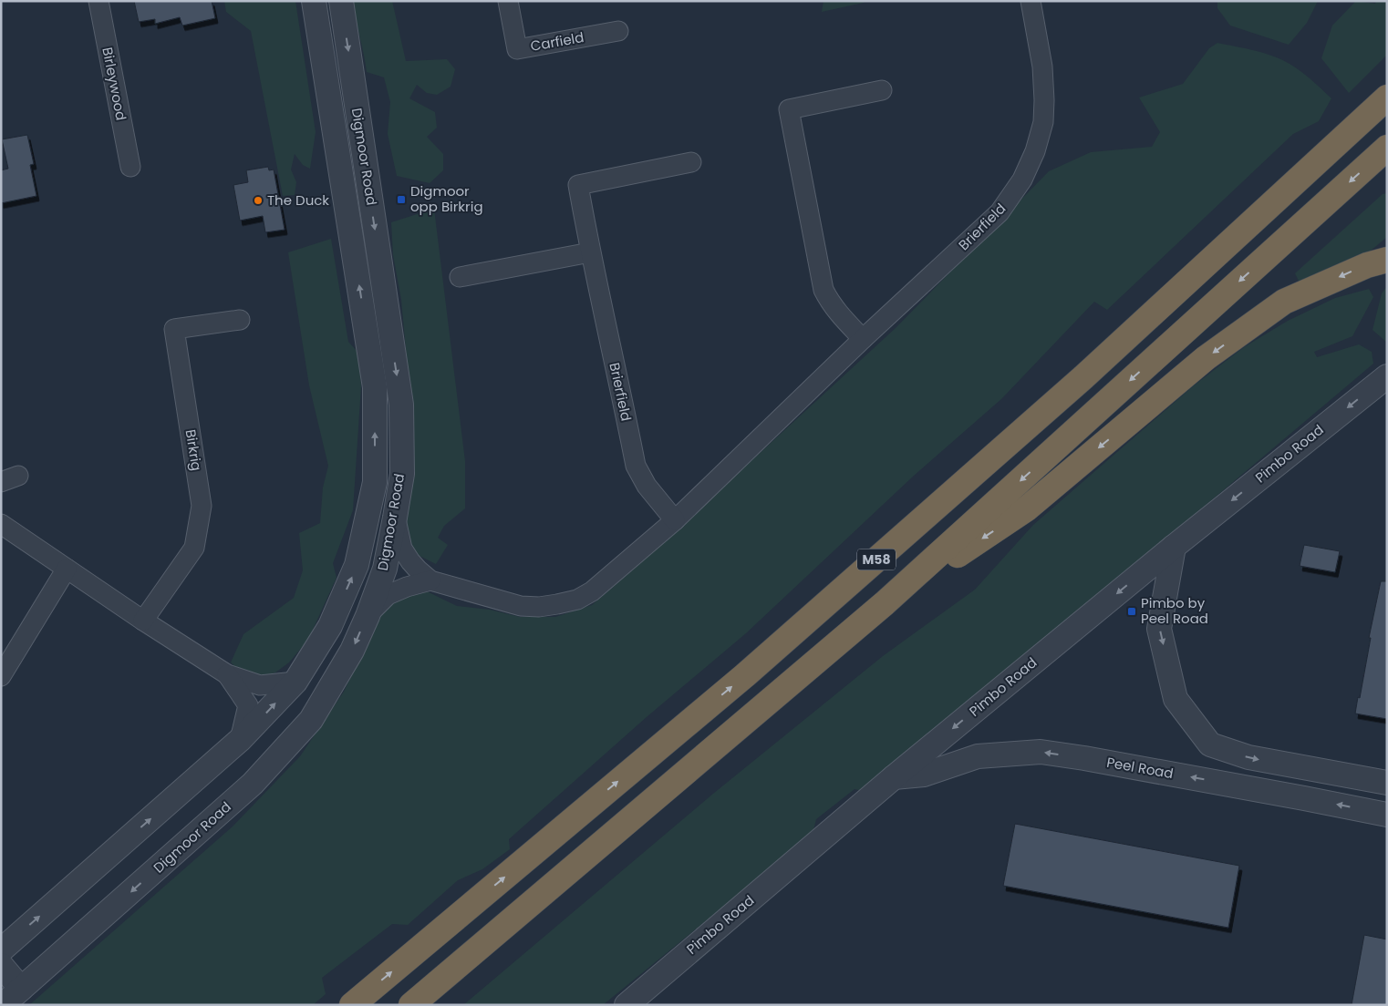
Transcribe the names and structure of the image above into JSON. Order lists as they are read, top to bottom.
{
  "streets": {
    "highway": ["M58"],
    "street": [
      "Carfield",
      "Birleywood",
      "Digmoor Road",
      "Brierfield",
      "Birkrig",
      "Pimbo Road",
      "Peel Road"
    ]
  },
  "crossings": [
    ["Digmoor Road", "Brierfield"],
    ["Pimbo Road", "Peel Road"]
  ],
  "one_way": ["Pimbo Road", "Peel Road"],
  "places": {
    "transit": ["Digmoor opp Birkrig", "Pimbo by Peel Road"],
    "other": ["The Duck"]
  }
}
